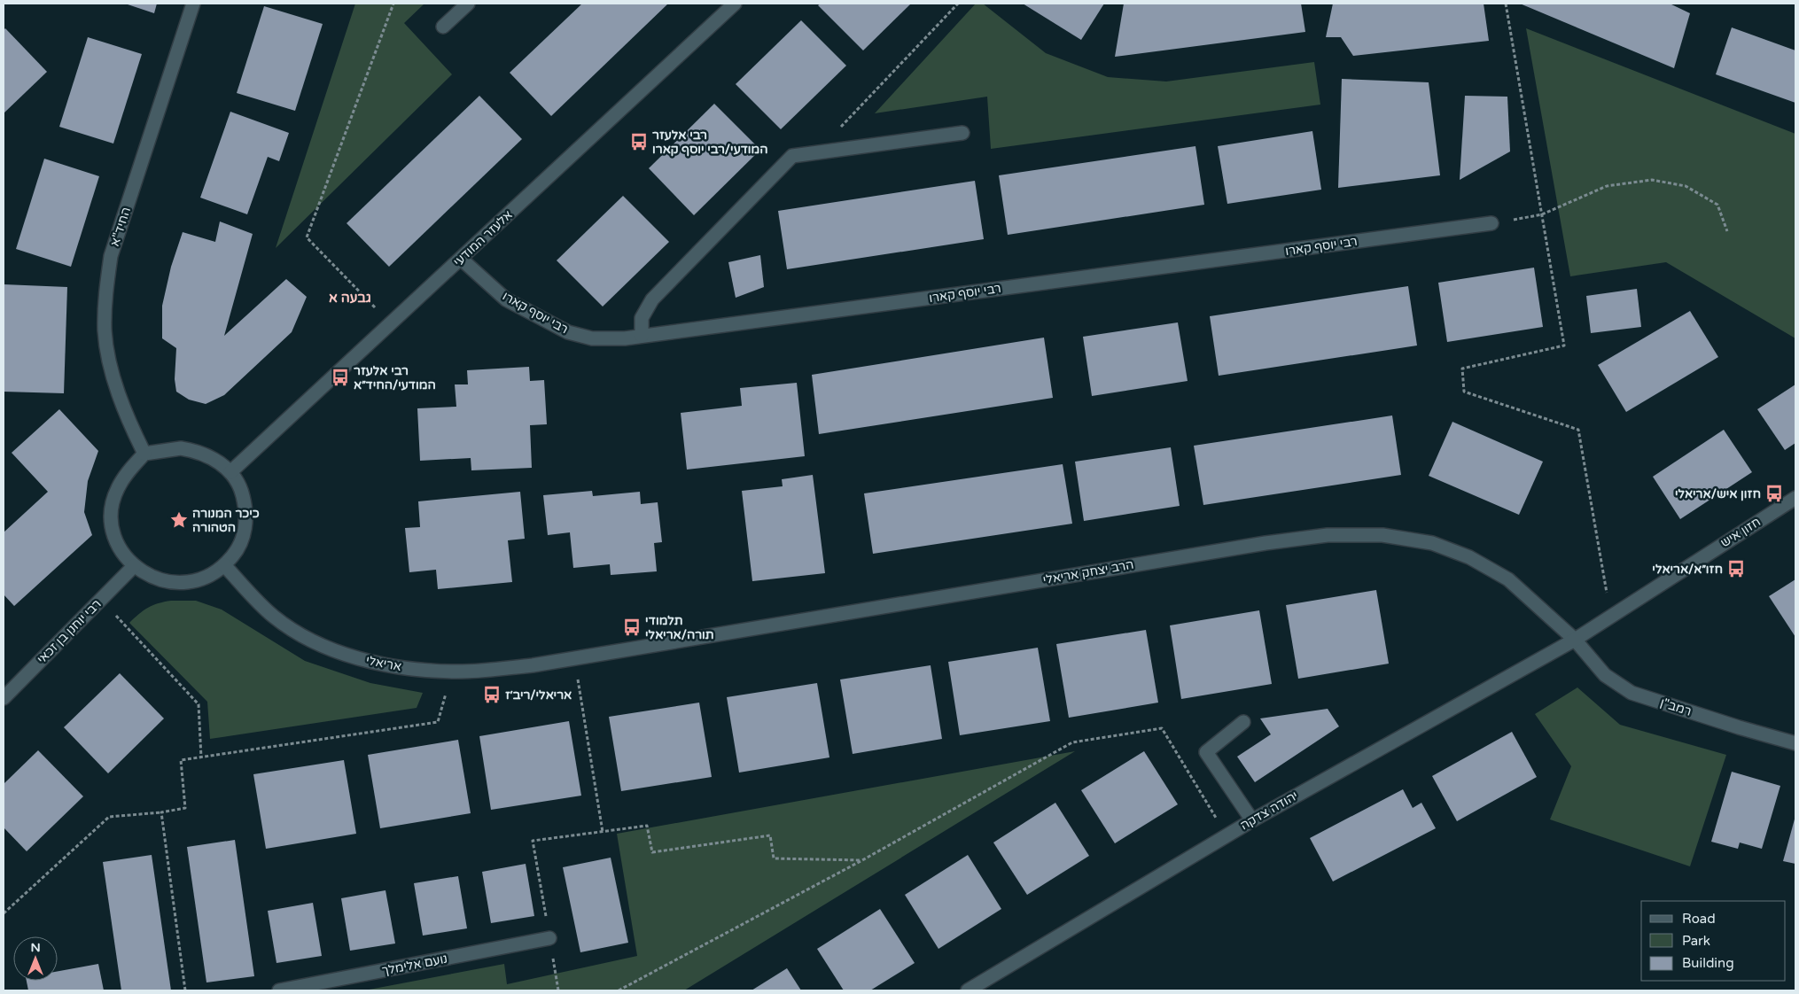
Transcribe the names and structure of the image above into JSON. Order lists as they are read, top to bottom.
{
  "streets": {
    "street": [
      "החיד\"א",
      "אלעזר המודעי",
      "רבי יוסף קארו",
      "חזון איש",
      "הרב יצחק אריאלי",
      "רבי יוחנן בן זכאי",
      "אריאלי",
      "רמב\"ן",
      "יהודה צדקה",
      "נועם אלימלך"
    ]
  },
  "crossings": [
    ["החיד\"א", "אלעזר המודעי"],
    ["החיד\"א", "רבי יוחנן בן זכאי"],
    ["החיד\"א", "אריאלי"],
    ["אלעזר המודעי", "רבי יוסף קארו"],
    ["אלעזר המודעי", "רבי יוחנן בן זכאי"],
    ["אלעזר המודעי", "אריאלי"],
    ["חזון איש", "הרב יצחק אריאלי"],
    ["חזון איש", "רמב\"ן"],
    ["חזון איש", "יהודה צדקה"],
    ["הרב יצחק אריאלי", "אריאלי"],
    ["הרב יצחק אריאלי", "רמב\"ן"],
    ["הרב יצחק אריאלי", "יהודה צדקה"],
    ["רבי יוחנן בן זכאי", "אריאלי"],
    ["רמב\"ן", "יהודה צדקה"]
  ],
  "districts": ["גבעה א"],
  "places": {
    "bus stop": [
      "רבי אלעזר המודעי/רבי יוסף קארו",
      "רבי אלעזר המודעי/החיד״א",
      "חזון איש/אריאלי",
      "חזו״א/אריאלי",
      "תלמודי תורה/אריאלי",
      "אריאלי/ריב׳ז"
    ],
    "place": ["כיכר המנורה הטהורה"]
  },
  "legend": ["Road", "Park", "Building"],
  "north": "top"
}
